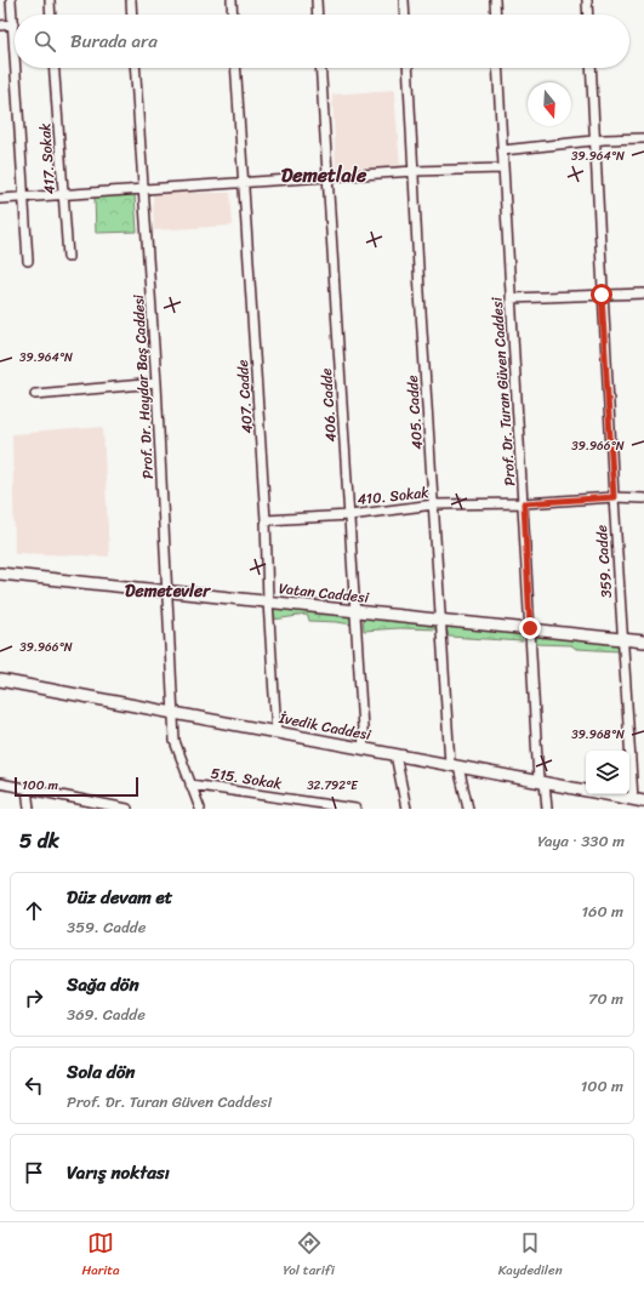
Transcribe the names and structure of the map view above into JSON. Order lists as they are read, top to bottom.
{
  "streets": {
    "main road": ["Vatan Caddesi", "İvedik Caddesi"],
    "street": [
      "417. Sokak",
      "Prof. Dr. Haydar Baş Caddesi",
      "Prof. Dr. Turan Güven Caddesi",
      "407. Cadde",
      "406. Cadde",
      "405. Cadde",
      "410. Sokak",
      "359. Cadde",
      "515. Sokak"
    ]
  },
  "crossings": [
    ["Prof. Dr. Haydar Baş Caddesi", "Vatan Caddesi"],
    ["Prof. Dr. Haydar Baş Caddesi", "İvedik Caddesi"],
    ["Prof. Dr. Haydar Baş Caddesi", "515. Sokak"],
    ["Prof. Dr. Turan Güven Caddesi", "410. Sokak"],
    ["Prof. Dr. Turan Güven Caddesi", "Vatan Caddesi"],
    ["Prof. Dr. Turan Güven Caddesi", "İvedik Caddesi"],
    ["407. Cadde", "410. Sokak"],
    ["407. Cadde", "Vatan Caddesi"],
    ["407. Cadde", "İvedik Caddesi"],
    ["406. Cadde", "410. Sokak"],
    ["406. Cadde", "Vatan Caddesi"],
    ["406. Cadde", "İvedik Caddesi"],
    ["405. Cadde", "410. Sokak"],
    ["405. Cadde", "Vatan Caddesi"],
    ["405. Cadde", "İvedik Caddesi"],
    ["410. Sokak", "359. Cadde"],
    ["359. Cadde", "Vatan Caddesi"],
    ["359. Cadde", "İvedik Caddesi"]
  ],
  "districts": ["Demetlale", "Demetevler"],
  "scale_bar": "100 m",
  "north": "bottom",
  "page": {
    "search": "Burada ara",
    "scale": "100 m",
    "heading": ["5 dk", "Yaya · 330 m"],
    "list": [
      ["Düz devam et", "359. Cadde", "160 m"],
      ["Sağa dön", "369. Cadde", "70 m"],
      ["Sola dön", "Prof. Dr. Turan Güven Caddesi", "100 m"],
      "Varış noktası"
    ],
    "nav": ["Harita", "Yol tarifi", "Kaydedilen"]
  },
  "coordinates": [
    "39.964°N",
    "39.966°N",
    "39.968°N",
    "32.792°E"
  ]
}
